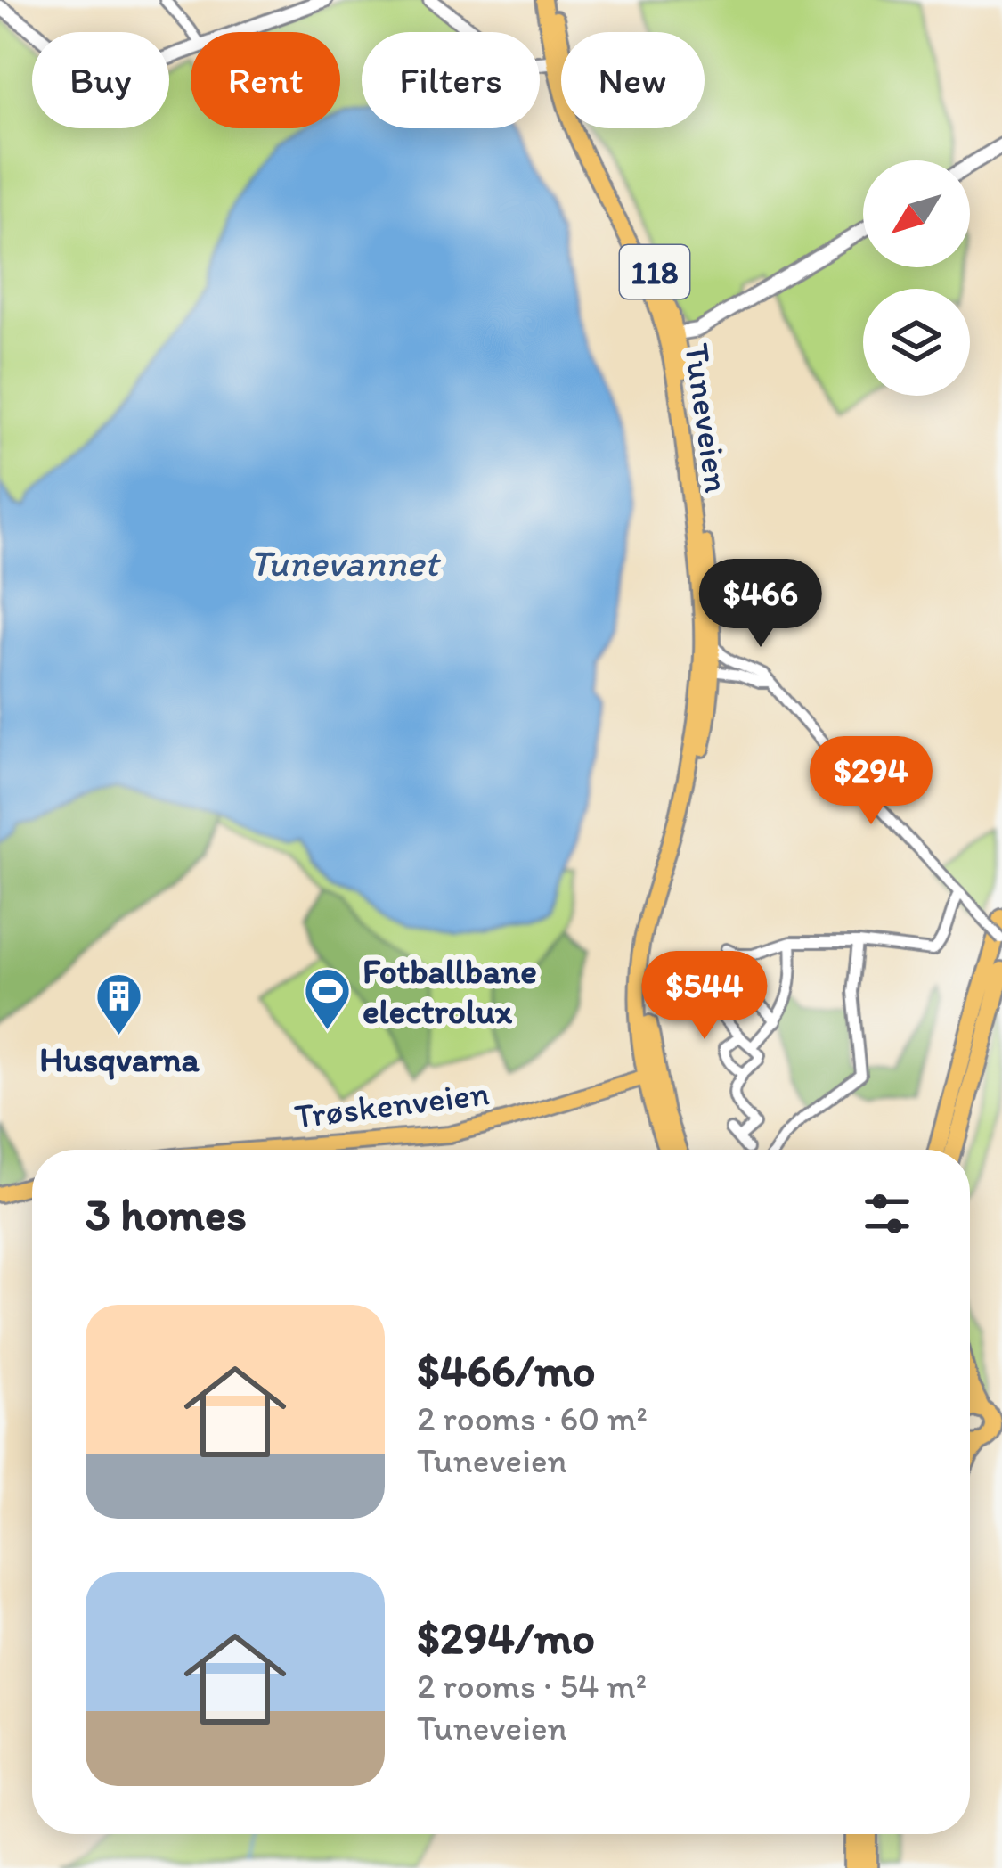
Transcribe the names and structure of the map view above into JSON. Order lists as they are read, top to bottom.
{
  "streets": {
    "main road": ["118", "Tuneveien", "Trøskenveien"]
  },
  "crossings": [
    ["118", "Tuneveien"],
    ["118", "Trøskenveien"]
  ],
  "water": ["Tunevannet"],
  "places": {
    "sports": ["Fotballbane electrolux"],
    "building": ["Husqvarna"]
  },
  "north": "bottom left",
  "page": {
    "chip": [
      "Buy",
      "Rent",
      "Filters",
      "New"
    ],
    "price": ["$466", "$294", "$544"],
    "heading": "3 homes",
    "list": [
      {
        "name": "$466/mo",
        "note": "2 rooms · 60 m² · Tuneveien"
      },
      {
        "name": "$294/mo",
        "note": "2 rooms · 54 m² · Tuneveien"
      }
    ]
  }
}
